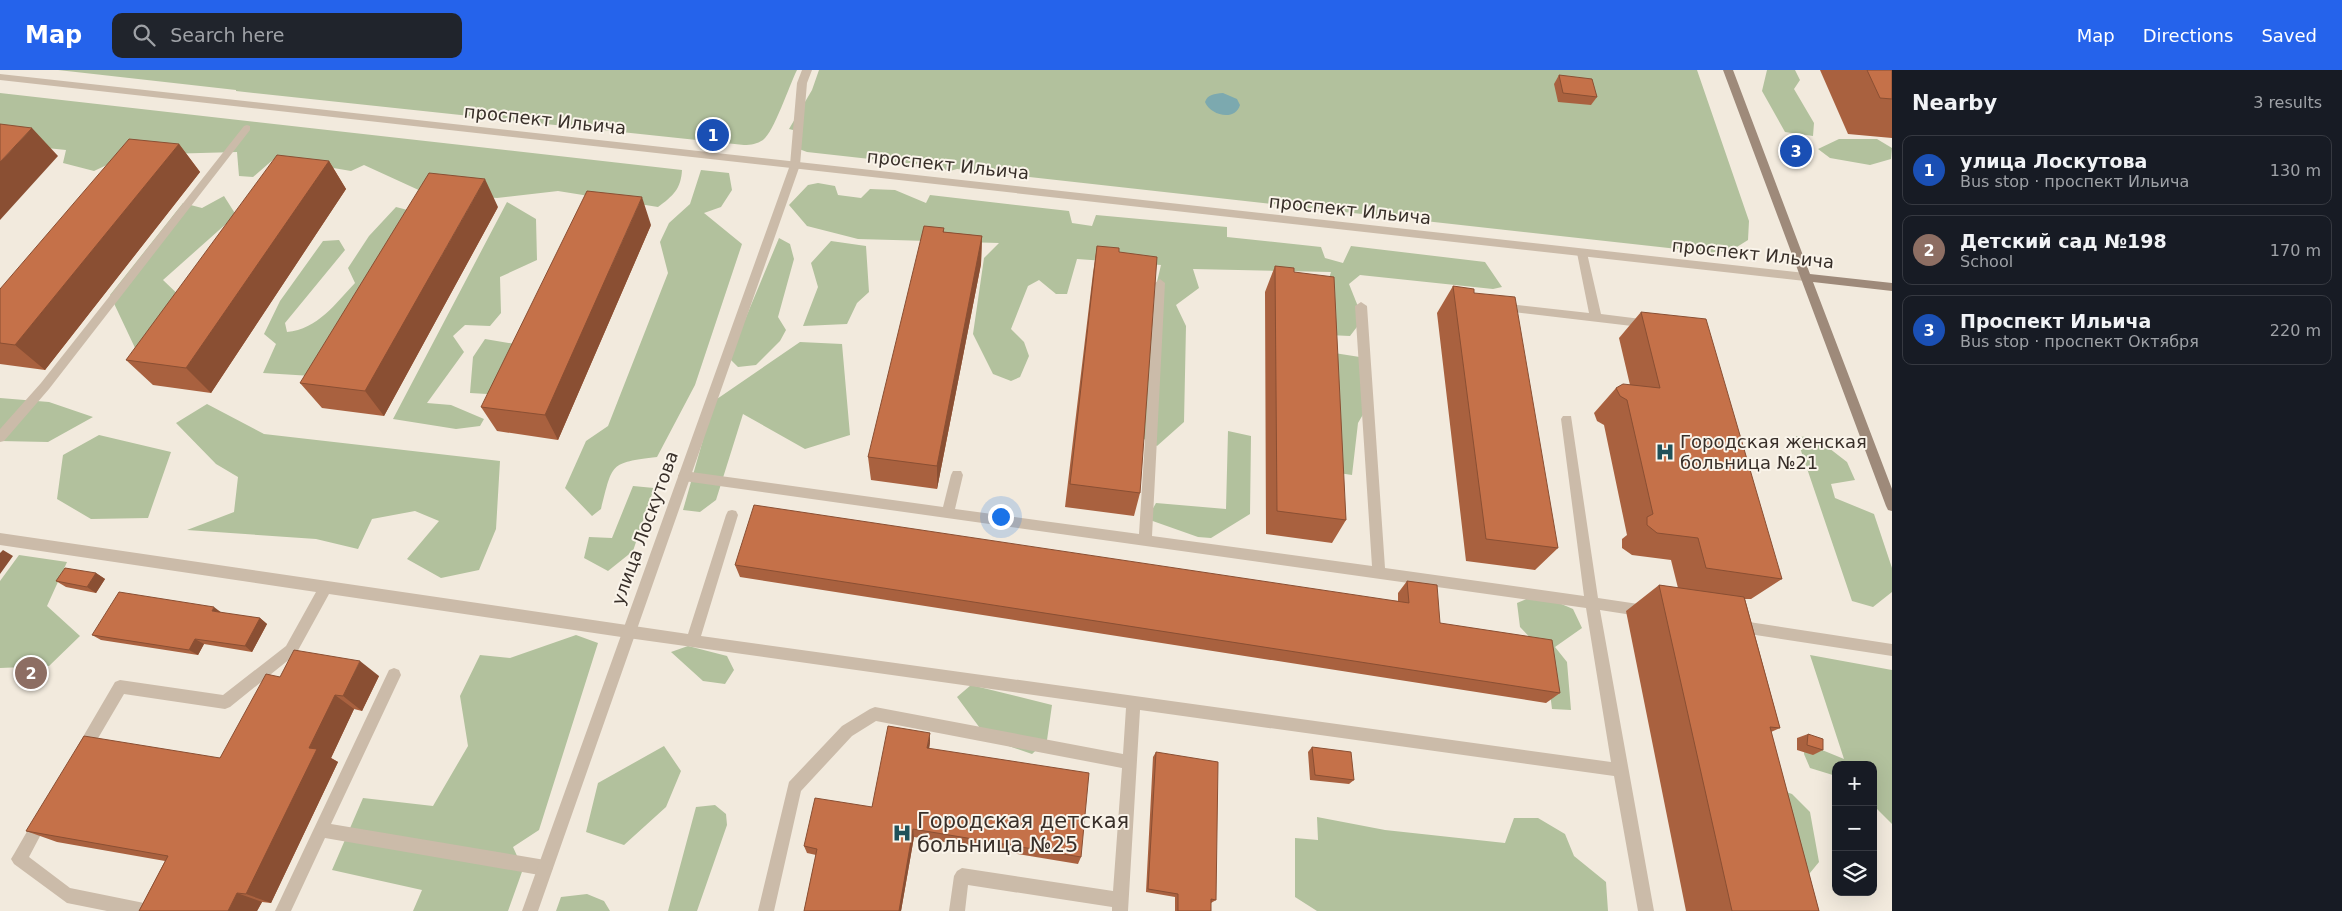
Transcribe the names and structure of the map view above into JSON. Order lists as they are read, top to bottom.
{
  "streets": {
    "main road": ["проспект Ильича"],
    "street": ["улица Лоскутова"]
  },
  "crossings": [
    ["проспект Ильича", "улица Лоскутова"]
  ],
  "places": {
    "hospital": ["Городская женская больница №21", "Городская детская больница №25"]
  },
  "page": {
    "header": "Map",
    "search": "Search here",
    "nav": ["Map", "Directions", "Saved"],
    "heading": ["Nearby", "3 results"],
    "pins": ["1", "3", "2"],
    "list": [
      {
        "mark": "1",
        "name": "улица Лоскутова",
        "note": "Bus stop · проспект Ильича",
        "value": "130 m"
      },
      {
        "mark": "2",
        "name": "Детский сад №198",
        "note": "School",
        "value": "170 m"
      },
      {
        "mark": "3",
        "name": "Проспект Ильича",
        "note": "Bus stop · проспект Октября",
        "value": "220 m"
      }
    ],
    "map_buttons": ["+", "−"]
  }
}
